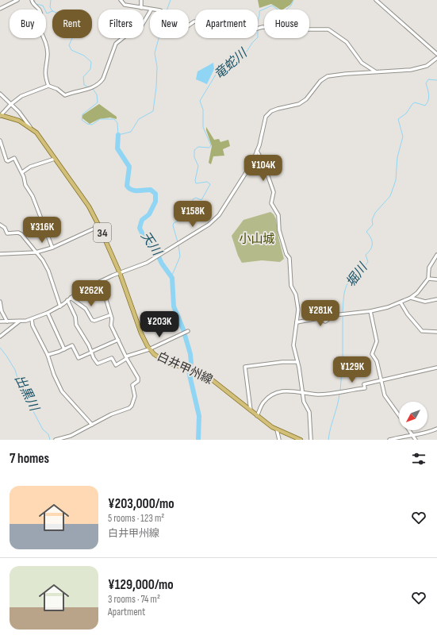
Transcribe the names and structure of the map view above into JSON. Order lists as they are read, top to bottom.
{
  "streets": {
    "main road": ["34", "白井甲州線"]
  },
  "water": [
    "竜蛇川",
    "天川",
    "堀川",
    "出黒川"
  ],
  "parks": ["小山城"],
  "north": "bottom left",
  "page": {
    "chip": [
      "Buy",
      "Rent",
      "Filters",
      "New",
      "Apartment",
      "House"
    ],
    "price": [
      "¥104K",
      "¥158K",
      "¥316K",
      "¥262K",
      "¥281K",
      "¥203K",
      "¥129K"
    ],
    "heading": "7 homes",
    "list": [
      {
        "name": "¥203,000/mo",
        "note": "5 rooms · 123 m² · 白井甲州線"
      },
      {
        "name": "¥129,000/mo",
        "note": "3 rooms · 74 m² · Apartment"
      }
    ]
  }
}
